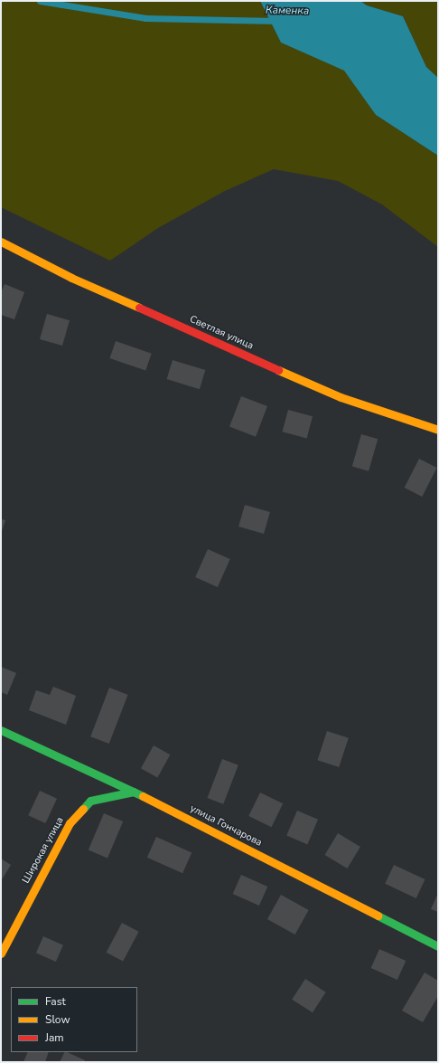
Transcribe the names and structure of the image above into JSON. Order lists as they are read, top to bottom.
{
  "streets": {
    "street": ["Светлая улица", "улица Гончарова", "Широкая улица"]
  },
  "crossings": [
    ["улица Гончарова", "Широкая улица"]
  ],
  "water": ["Каменка"],
  "legend": ["Fast", "Slow", "Jam"]
}
